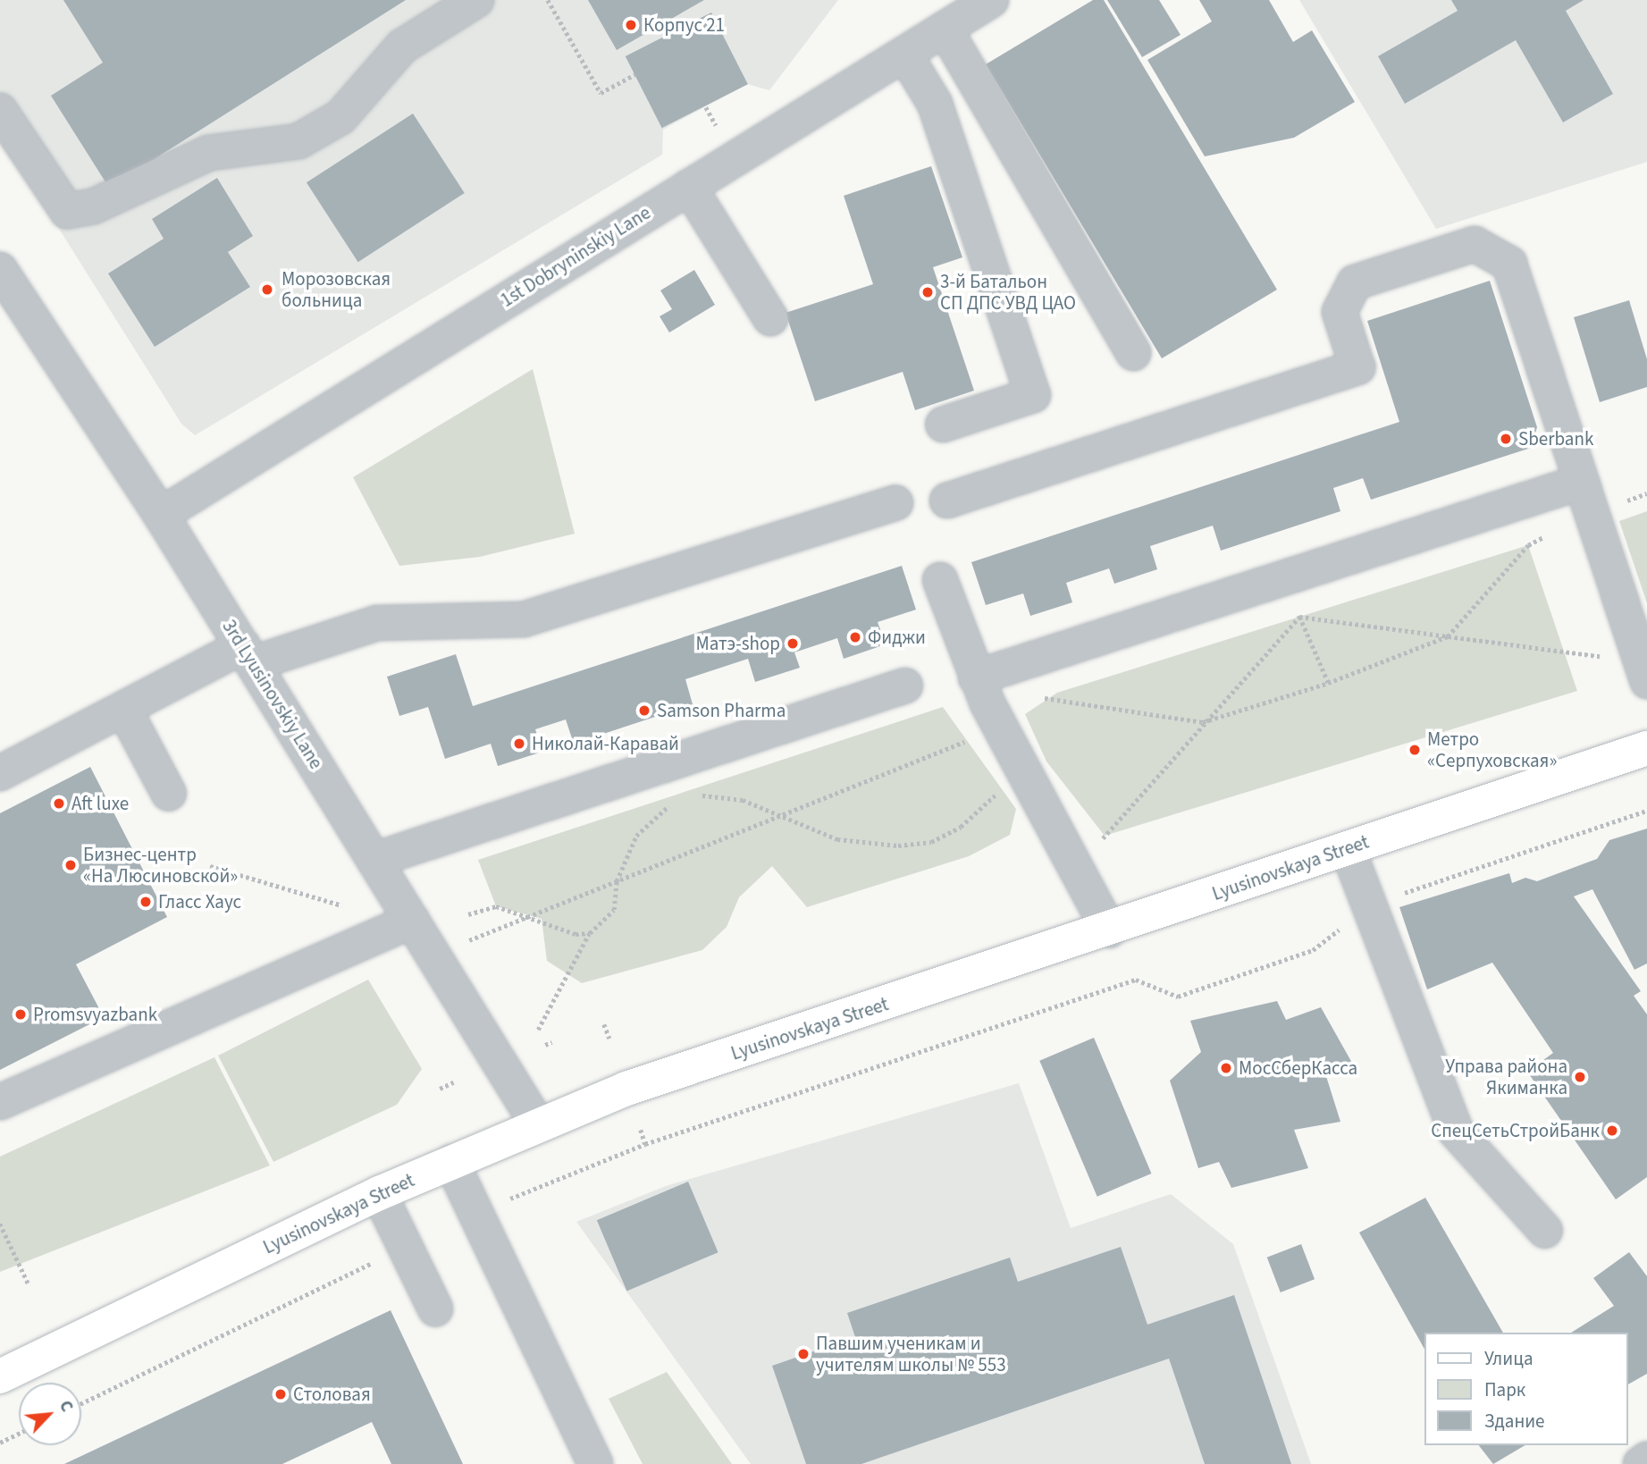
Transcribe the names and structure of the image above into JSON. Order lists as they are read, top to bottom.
{
  "streets": {
    "main road": ["Lyusinovskaya Street"],
    "street": ["1st Dobryninskiy Lane", "3rd Lyusinovskiy Lane"]
  },
  "crossings": [
    ["1st Dobryninskiy Lane", "3rd Lyusinovskiy Lane"],
    ["3rd Lyusinovskiy Lane", "Lyusinovskaya Street"]
  ],
  "places": [
    "Корпус 21",
    "Морозовская больница",
    "3-й Батальон СП ДПС УВД ЦАО",
    "Sberbank",
    "Фиджи",
    "Матэ-shop",
    "Samson Pharma",
    "Николай-Каравай",
    "Метро «Серпуховская»",
    "Aft luxe",
    "Бизнес-центр «На Люсиновской»",
    "Гласс Хаус",
    "Promsvyazbank",
    "МосСберКасса",
    "Управа района Якиманка",
    "СпецСетьСтройБанк",
    "Павшим ученикам и учителям школы № 553",
    "Столовая"
  ],
  "legend": ["Улица", "Парк", "Здание"],
  "north": "top right"
}
